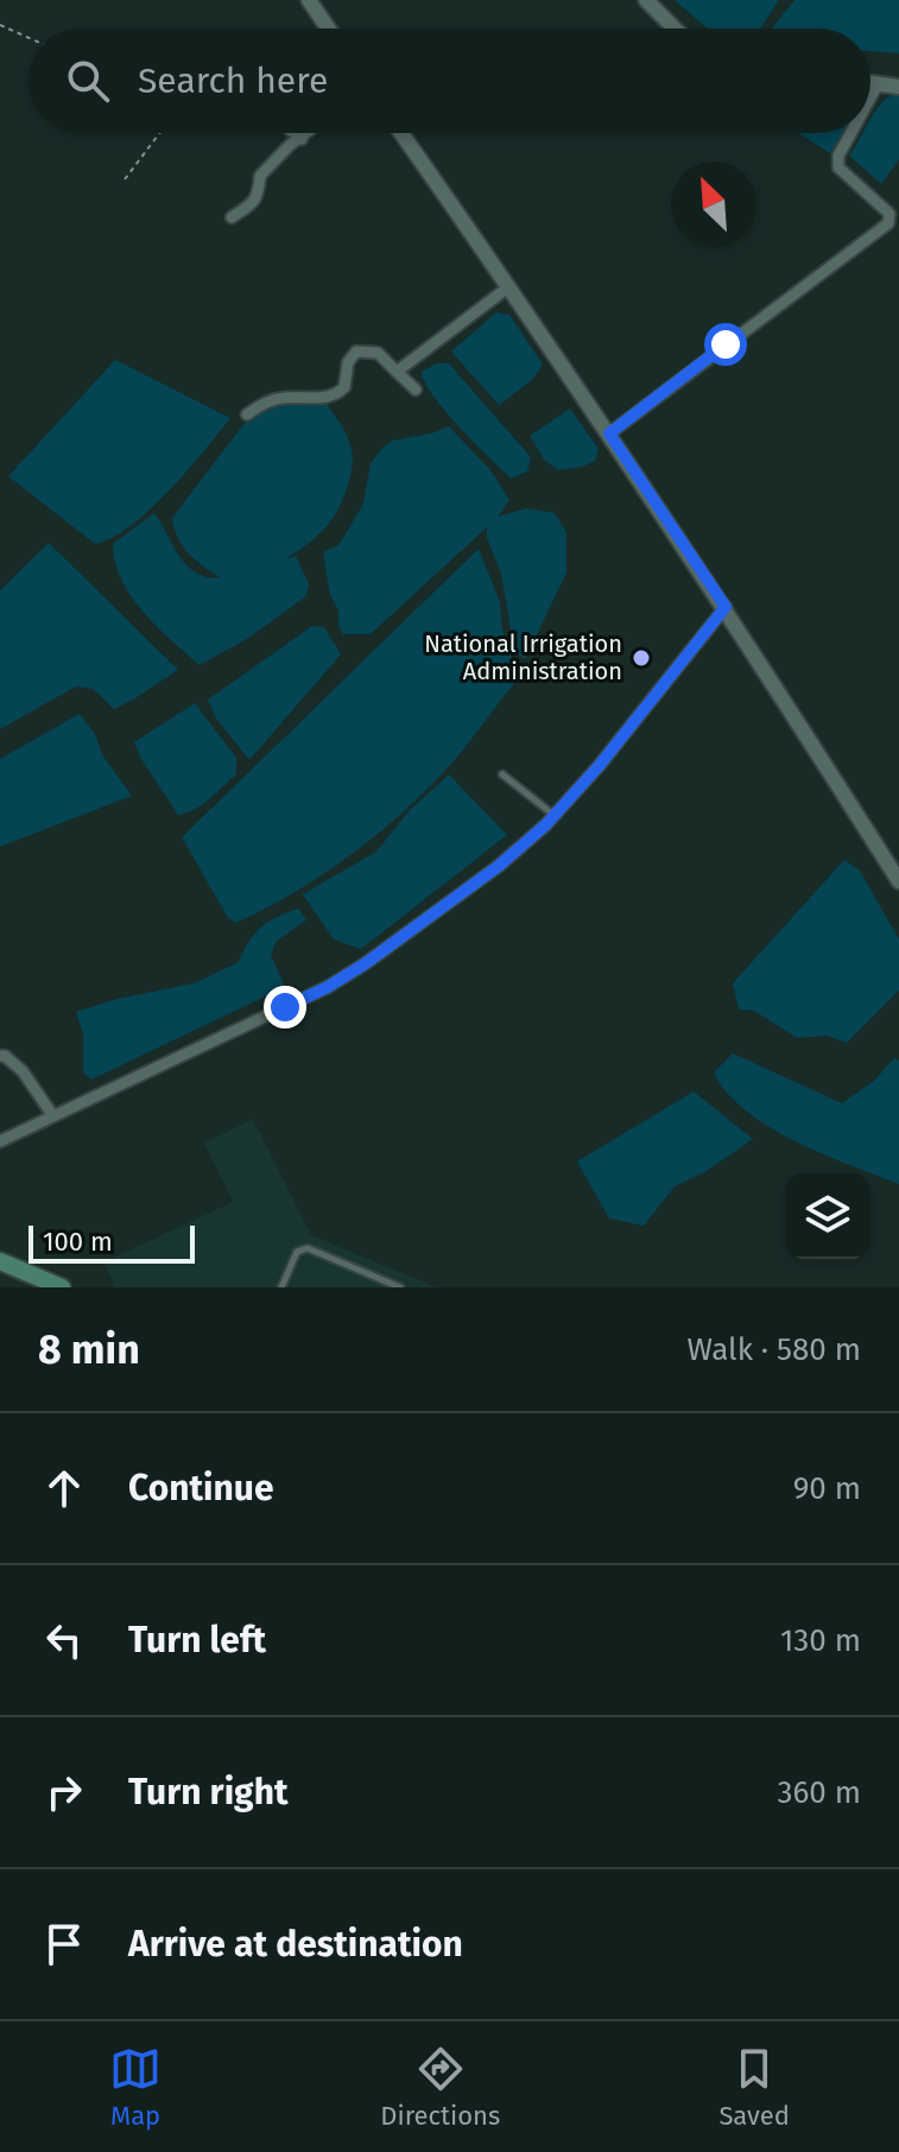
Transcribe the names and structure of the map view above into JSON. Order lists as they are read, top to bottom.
{
  "places": ["National Irrigation Administration"],
  "scale_bar": "100 m",
  "north": "top left",
  "page": {
    "search": "Search here",
    "scale": "100 m",
    "heading": ["8 min", "Walk · 580 m"],
    "list": [
      ["Continue", "90 m"],
      ["Turn left", "130 m"],
      ["Turn right", "360 m"],
      "Arrive at destination"
    ],
    "nav": ["Map", "Directions", "Saved"]
  }
}
